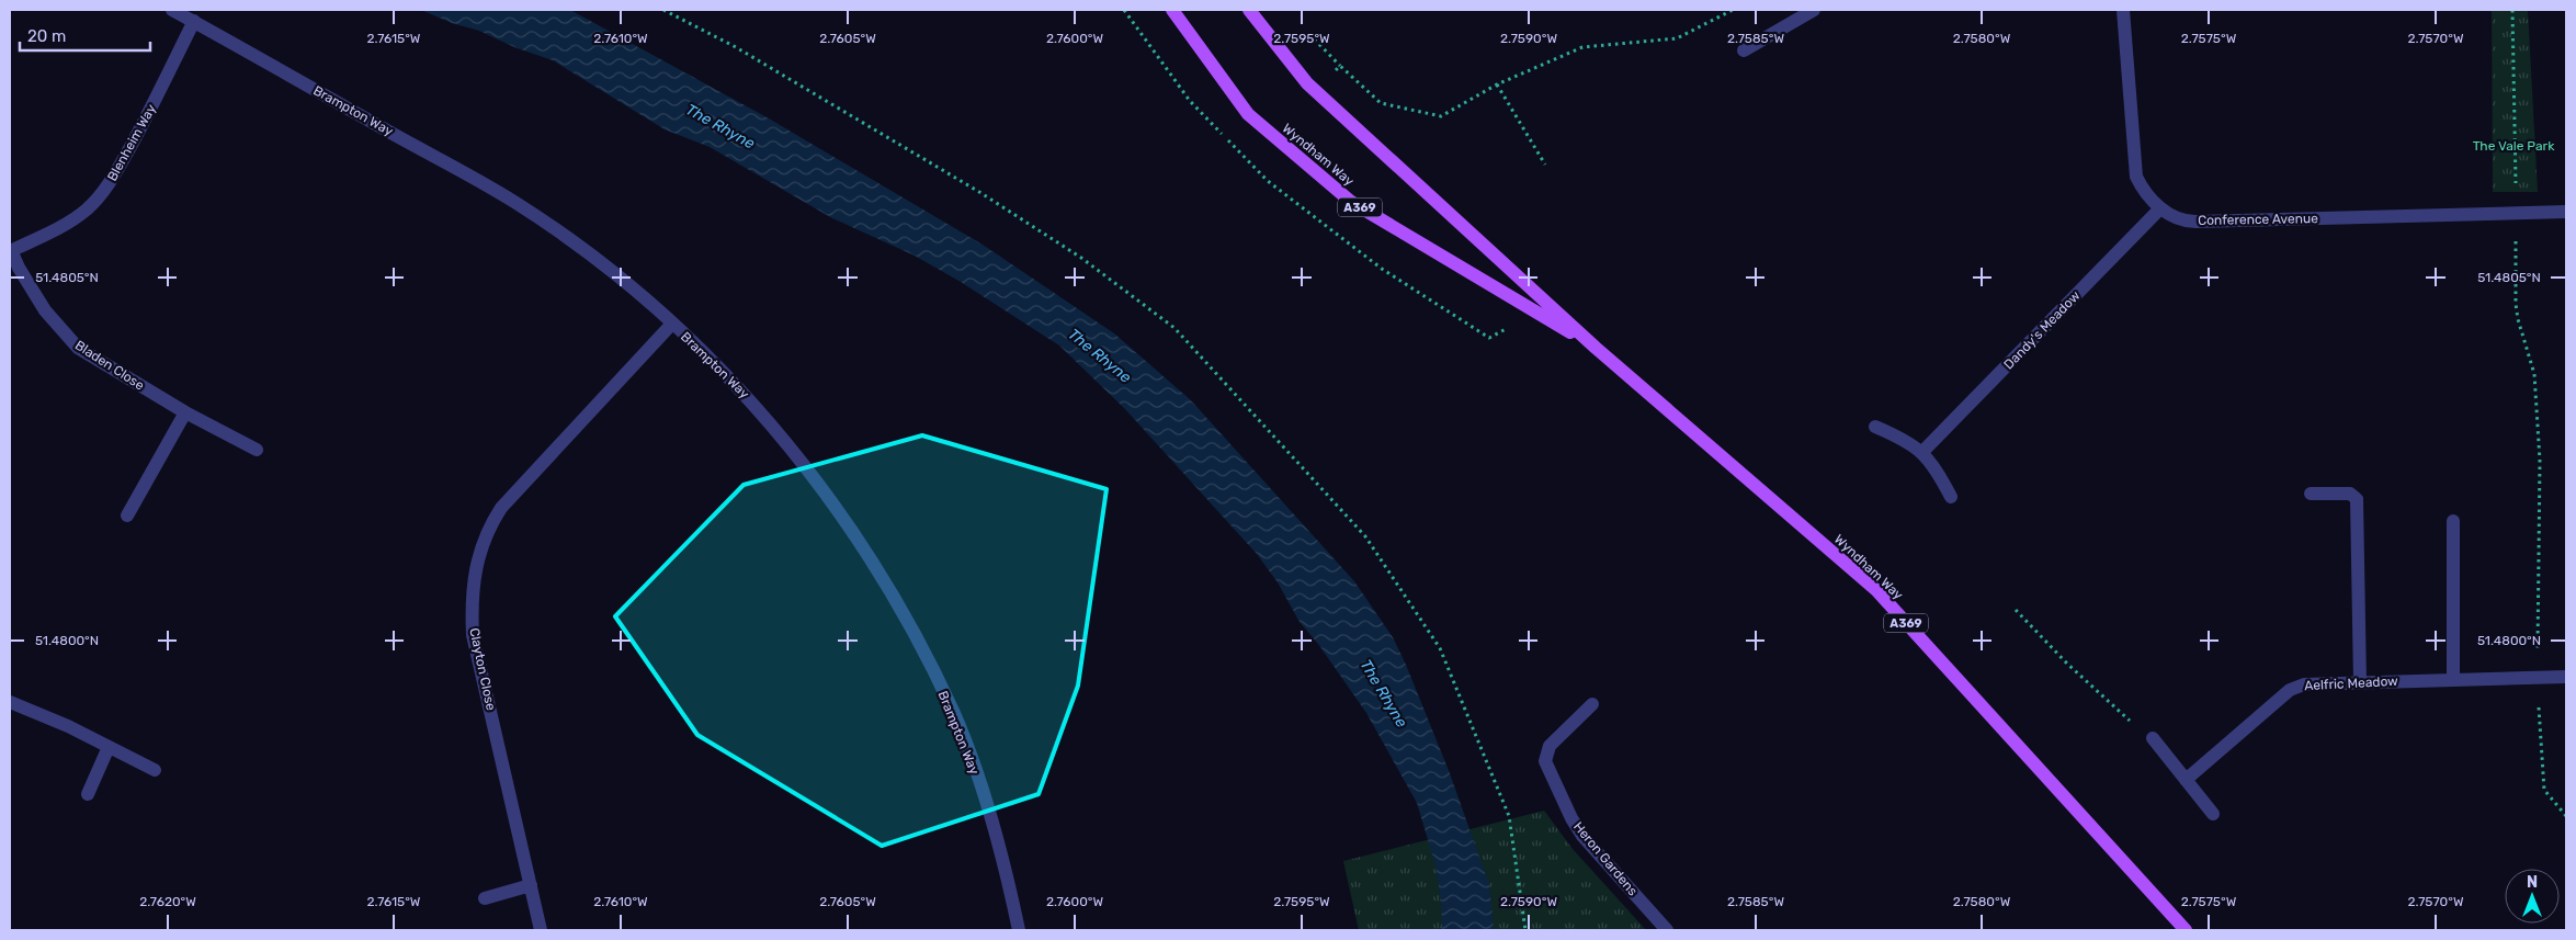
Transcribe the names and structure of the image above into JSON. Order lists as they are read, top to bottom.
{
  "streets": {
    "main road": ["Wyndham Way", "A369"],
    "street": [
      "Brampton Way",
      "Blenheim Way",
      "Conference Avenue",
      "Dandy's Meadow",
      "Bladen Close",
      "Clayton Close",
      "Aelfric Meadow",
      "Heron Gardens"
    ]
  },
  "crossings": [
    ["Brampton Way", "Blenheim Way"],
    ["Brampton Way", "Clayton Close"],
    ["Blenheim Way", "Bladen Close"],
    ["Conference Avenue", "Dandy's Meadow"]
  ],
  "water": ["The Rhyne"],
  "parks": ["The Vale Park"],
  "scale_bar": "20 m",
  "north": "top",
  "coordinates": [
    "2.7615°W",
    "2.7610°W",
    "2.7605°W",
    "2.7600°W",
    "2.7595°W",
    "2.7590°W",
    "2.7585°W",
    "2.7580°W",
    "2.7575°W",
    "2.7570°W",
    "51.4805°N",
    "51.4800°N",
    "2.7620°W"
  ]
}
